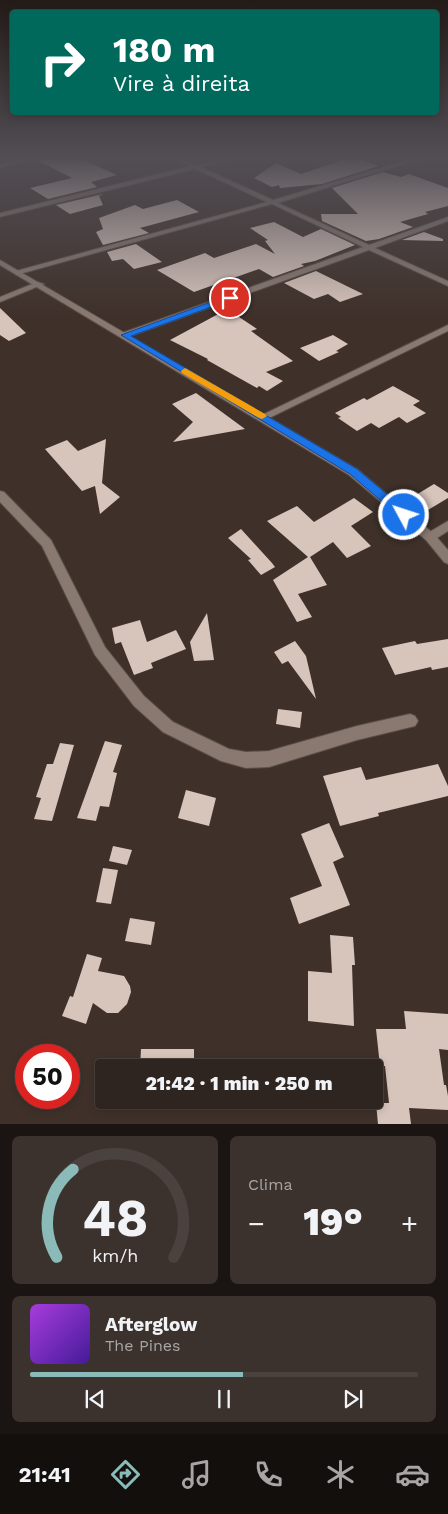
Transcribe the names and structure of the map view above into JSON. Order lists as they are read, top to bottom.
{
  "page": {
    "turn": ["180 m", "Vire à direita"],
    "limit": "50",
    "trip": "21:42 · 1 min · 250 m",
    "tile": "Clima",
    "heat": ["−", "19°", "+"],
    "song": ["Afterglow", "The Pines"],
    "tabs": "21:41",
    "gauge": ["48", "km/h"]
  }
}
